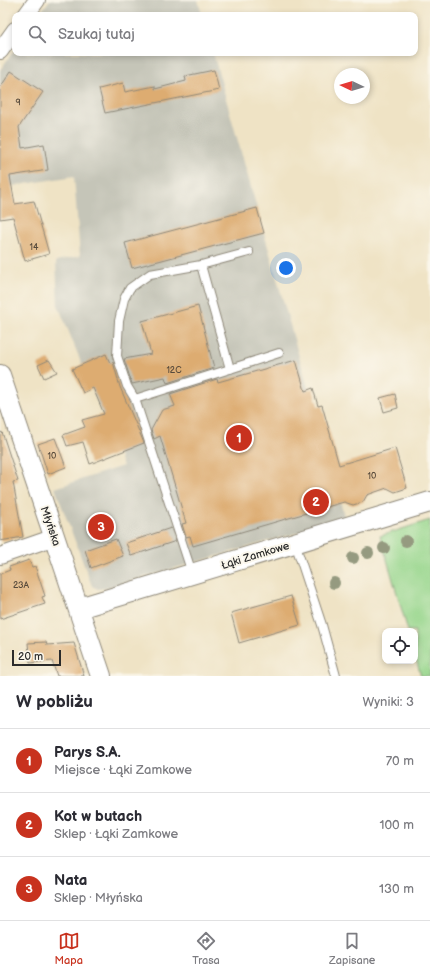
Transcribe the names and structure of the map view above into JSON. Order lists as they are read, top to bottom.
{
  "streets": {
    "street": ["Młyńska", "Łąki Zamkowe"]
  },
  "crossings": [
    ["Młyńska", "Łąki Zamkowe"]
  ],
  "house_numbers": [
    "9",
    "14",
    "12C",
    "10",
    "10",
    "23A"
  ],
  "scale_bar": "20 m",
  "north": "left",
  "page": {
    "search": "Szukaj tutaj",
    "pins": ["1", "2", "3"],
    "scale": "20 m",
    "heading": ["W pobliżu", "Wyniki: 3"],
    "list": [
      {
        "mark": "1",
        "name": "Parys S.A.",
        "note": "Miejsce · Łąki Zamkowe",
        "value": "70 m"
      },
      {
        "mark": "2",
        "name": "Kot w butach",
        "note": "Sklep · Łąki Zamkowe",
        "value": "100 m"
      },
      {
        "mark": "3",
        "name": "Nata",
        "note": "Sklep · Młyńska",
        "value": "130 m"
      }
    ],
    "nav": ["Mapa", "Trasa", "Zapisane"]
  }
}
